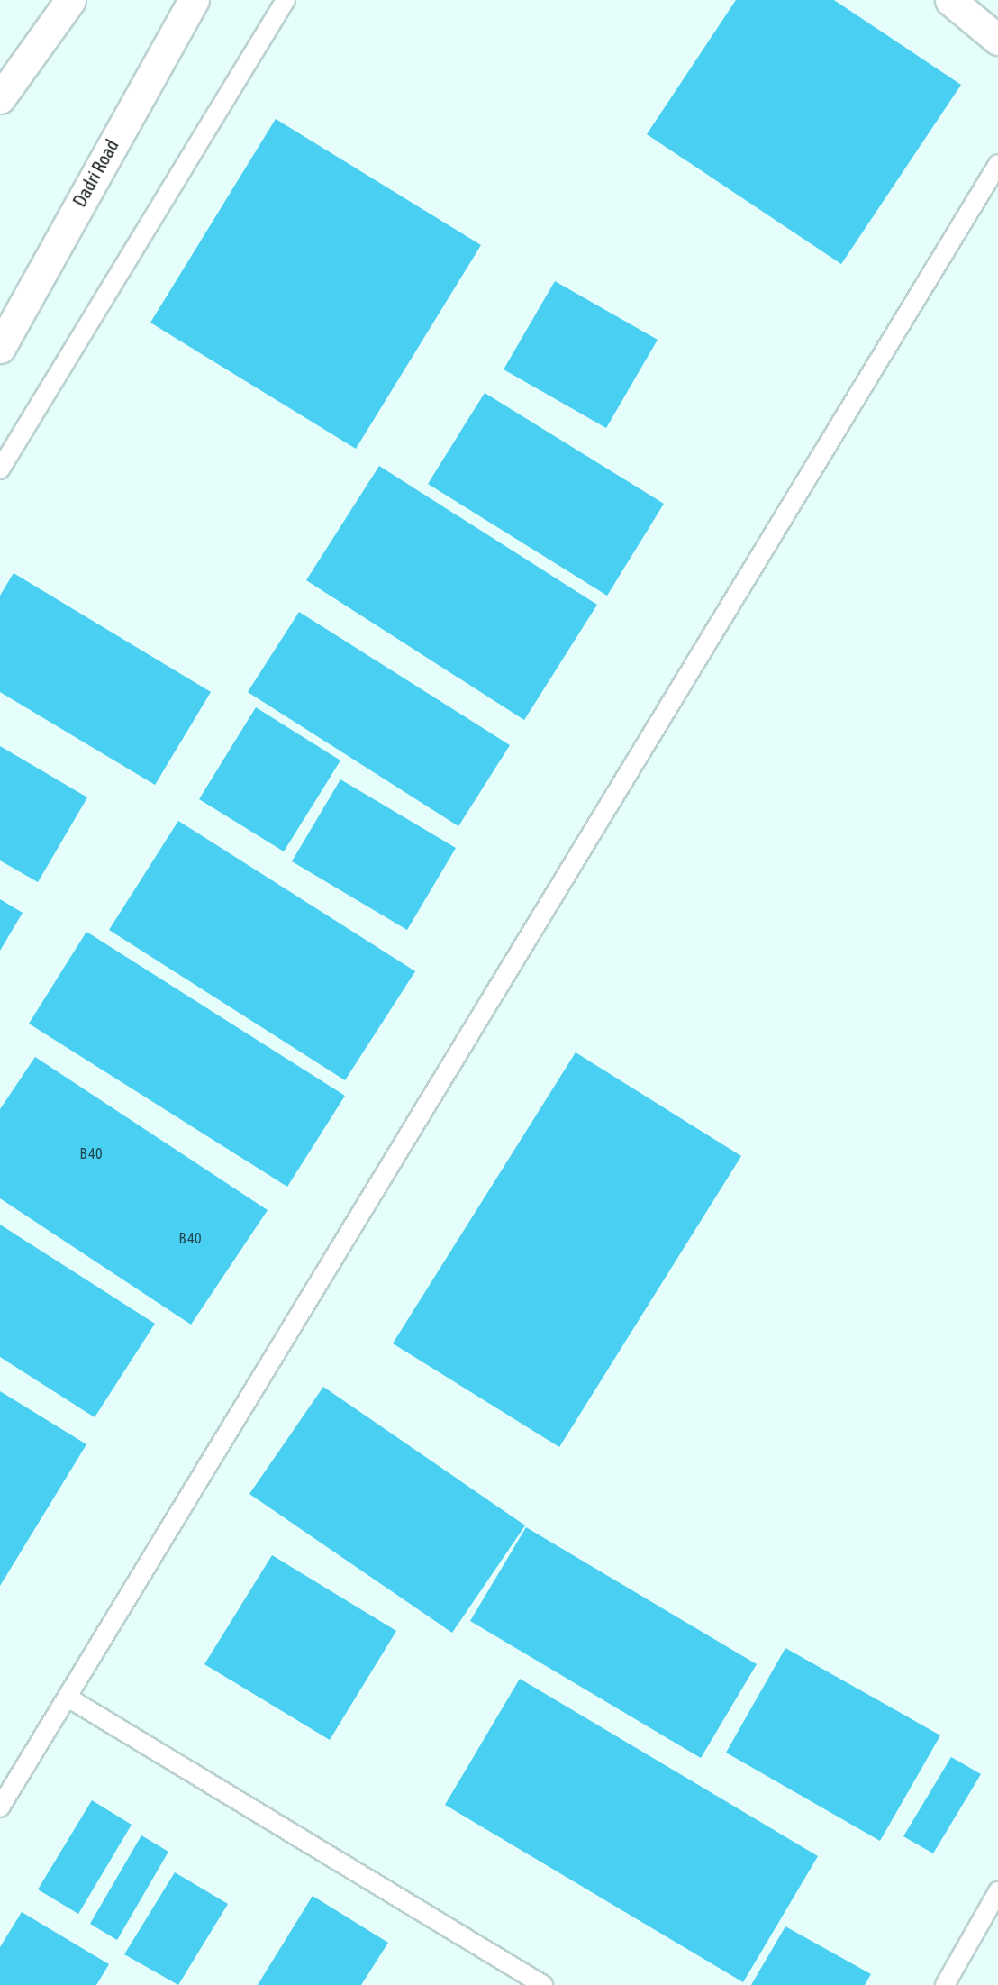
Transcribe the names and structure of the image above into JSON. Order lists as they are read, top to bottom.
{
  "streets": {
    "main road": ["Dadri Road"]
  },
  "house_numbers": ["B 40", "B 40"]
}
